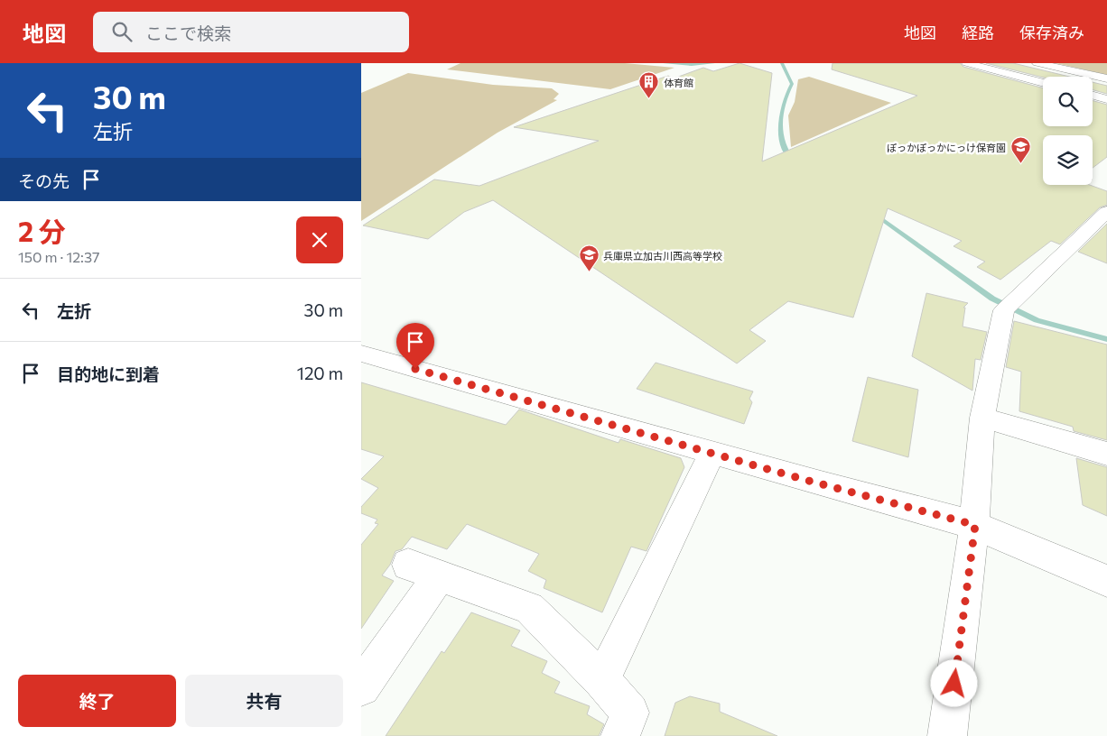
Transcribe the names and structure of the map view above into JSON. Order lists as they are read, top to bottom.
{
  "places": {
    "building": ["体育館"],
    "school or university": ["ぽっかぽっかにっけ保育園", "兵庫県立加古川西高等学校"]
  },
  "page": {
    "header": "地図",
    "search": "ここで検索",
    "nav": ["地図", "経路", "保存済み"],
    "turn": ["30 m", "左折"],
    "then": "その先",
    "heading": ["2 分", "150 m · 12:37"],
    "list": [
      {
        "name": "左折",
        "value": "30 m"
      },
      {
        "name": "目的地に到着",
        "value": "120 m"
      }
    ],
    "buttons": ["終了", "共有"]
  }
}
